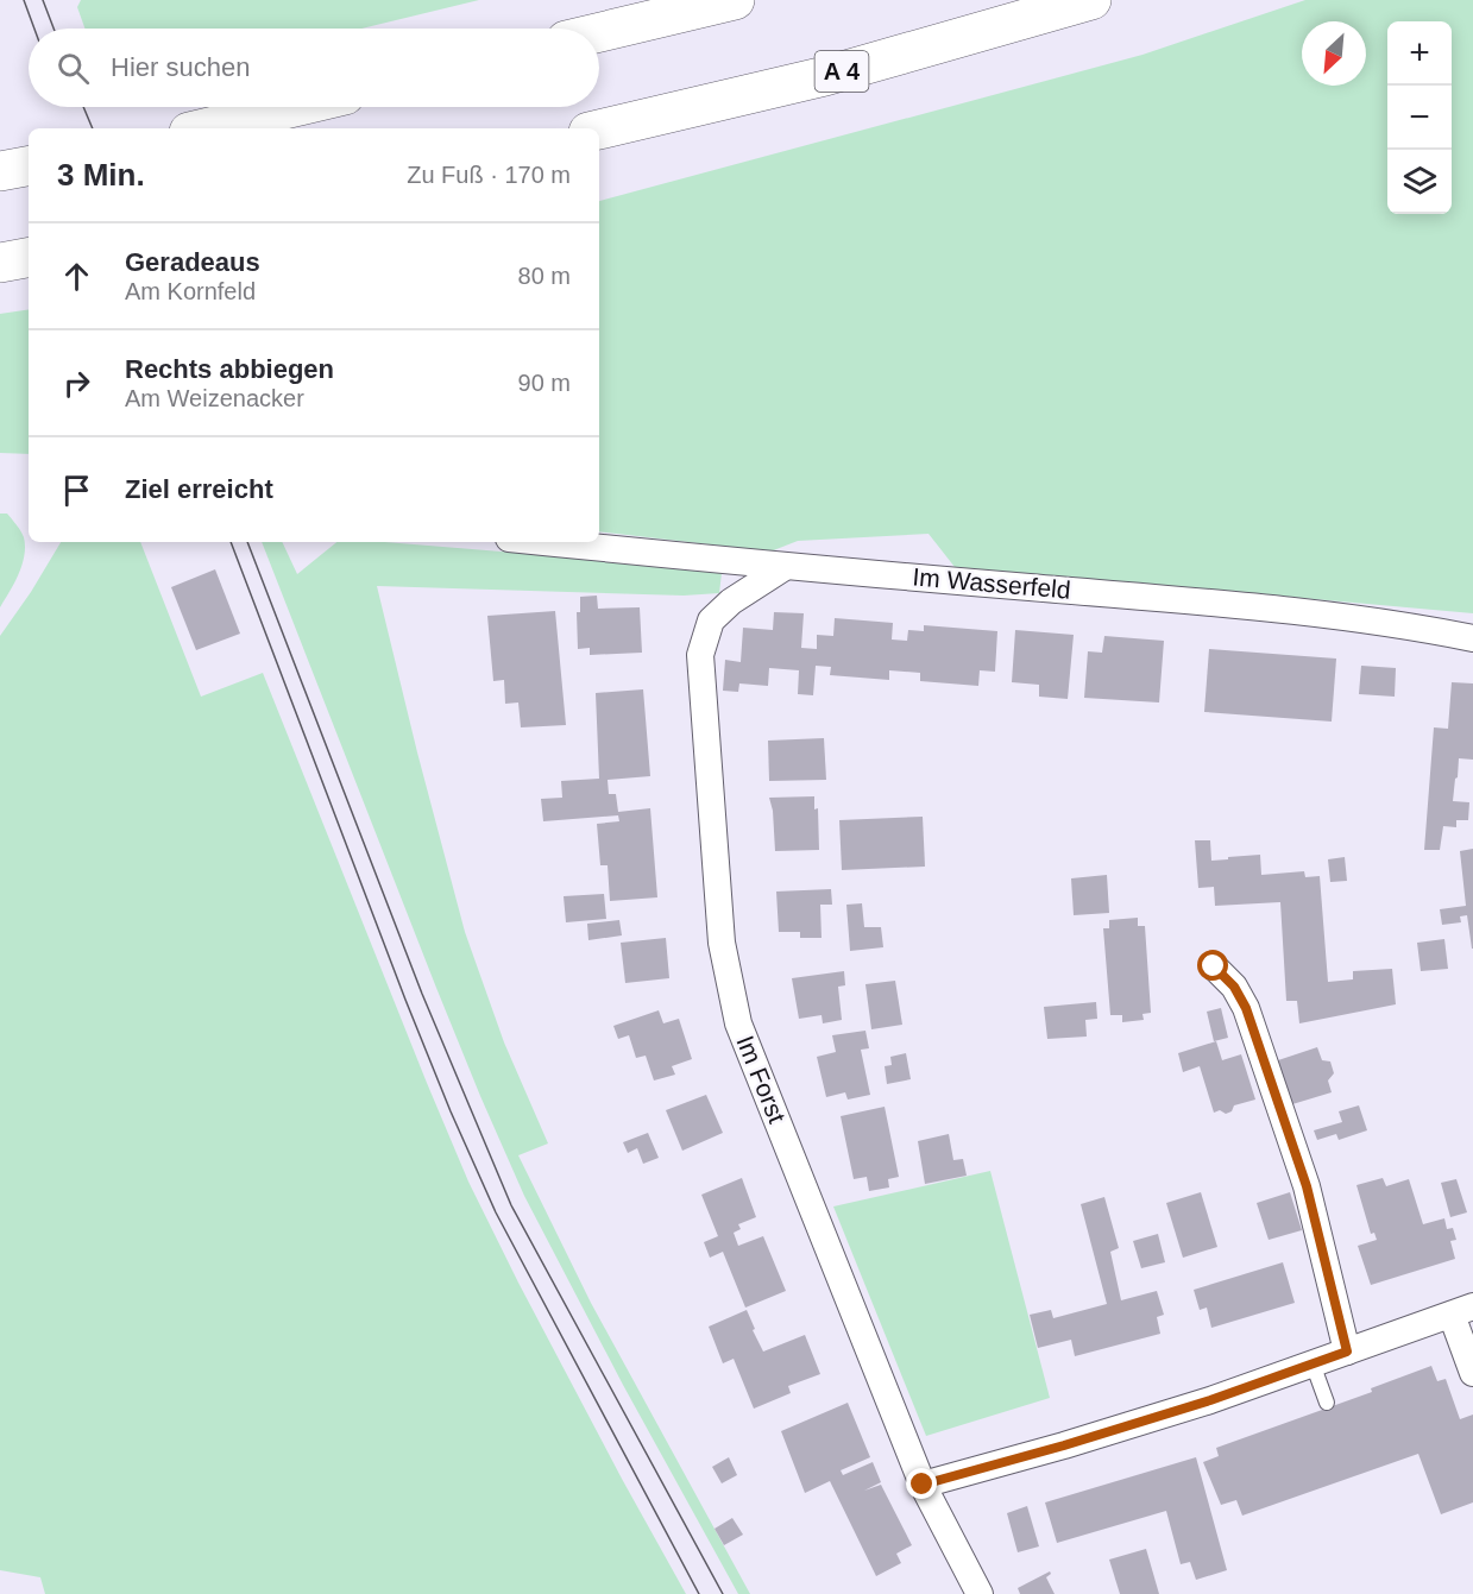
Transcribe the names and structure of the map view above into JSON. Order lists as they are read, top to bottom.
{
  "streets": {
    "highway": ["A 4"],
    "street": ["Im Wasserfeld", "Im Forst"]
  },
  "crossings": [
    ["Im Wasserfeld", "Im Forst"]
  ],
  "north": "bottom left",
  "page": {
    "map_buttons": ["+", "−"],
    "search": "Hier suchen",
    "heading": ["3 Min.", "Zu Fuß · 170 m"],
    "list": [
      ["Geradeaus", "Am Kornfeld", "80 m"],
      ["Rechts abbiegen", "Am Weizenacker", "90 m"],
      "Ziel erreicht"
    ]
  }
}
